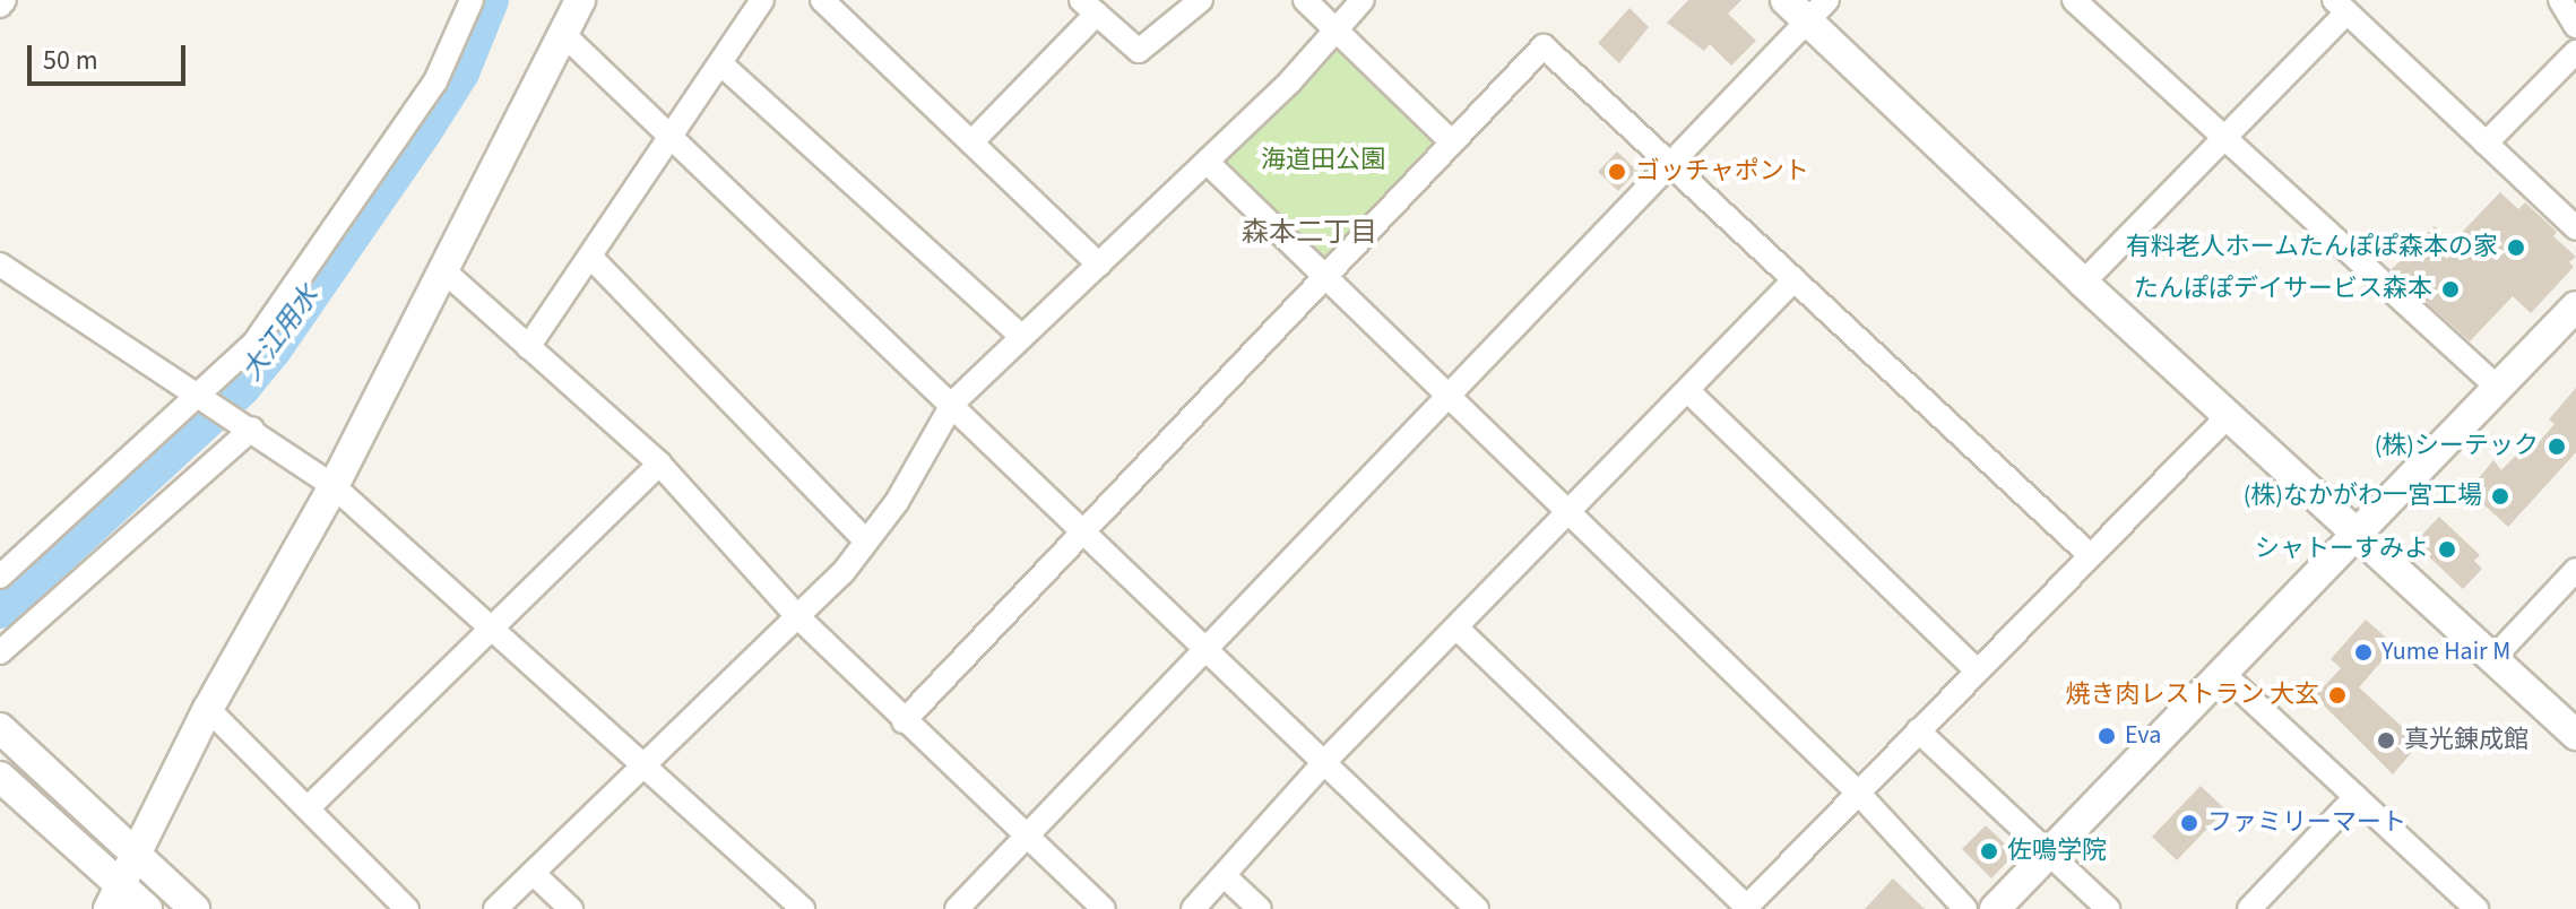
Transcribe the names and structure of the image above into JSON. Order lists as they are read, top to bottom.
{
  "districts": ["森本二丁目"],
  "water": ["大江用水"],
  "parks": ["海道田公園"],
  "places": [
    "ゴッチャポント",
    "有料老人ホームたんぽぽ森本の家",
    "たんぽぽデイサービス森本",
    "(株)シーテック",
    "(株)なかがわ一宮工場",
    "シャトーすみよ",
    "Yume Hair M",
    "焼き肉レストラン 大玄",
    "Eva",
    "真光錬成館",
    "ファミリーマート",
    "佐鳴学院"
  ],
  "scale_bar": "50 m"
}
